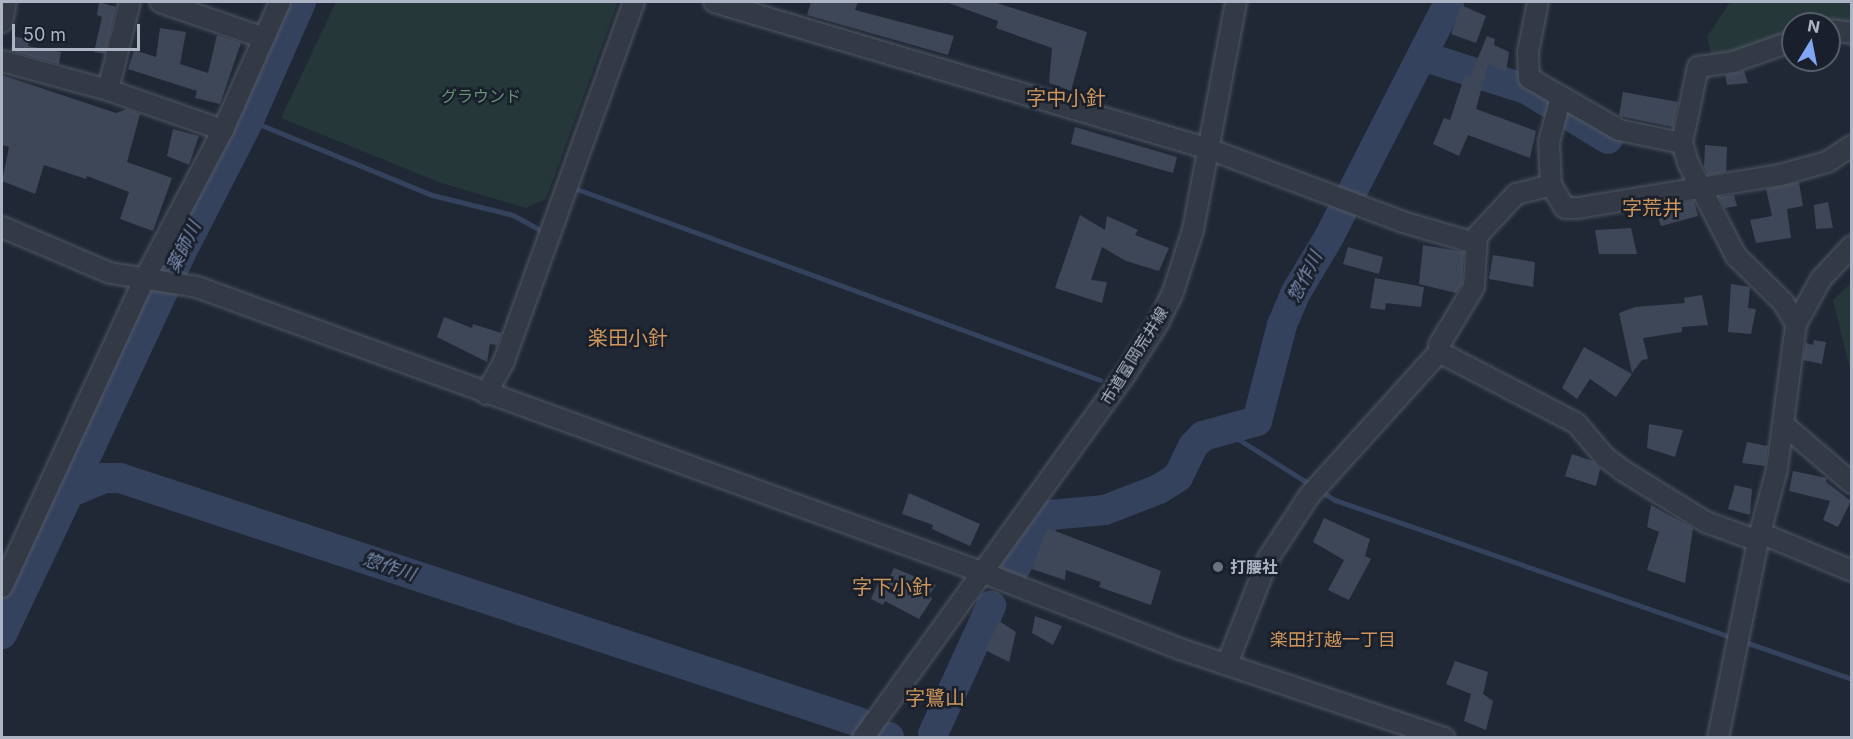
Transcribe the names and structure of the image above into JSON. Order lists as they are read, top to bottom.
{
  "streets": {
    "street": ["市道富岡荒井線"]
  },
  "districts": [
    "字中小針",
    "字荒井",
    "楽田小針",
    "字下小針",
    "楽田打越一丁目",
    "字鷺山"
  ],
  "water": ["薬師川", "惣作川"],
  "parks": ["グラウンド"],
  "places": ["打腰社"],
  "scale_bar": "50 m",
  "north": "top"
}
